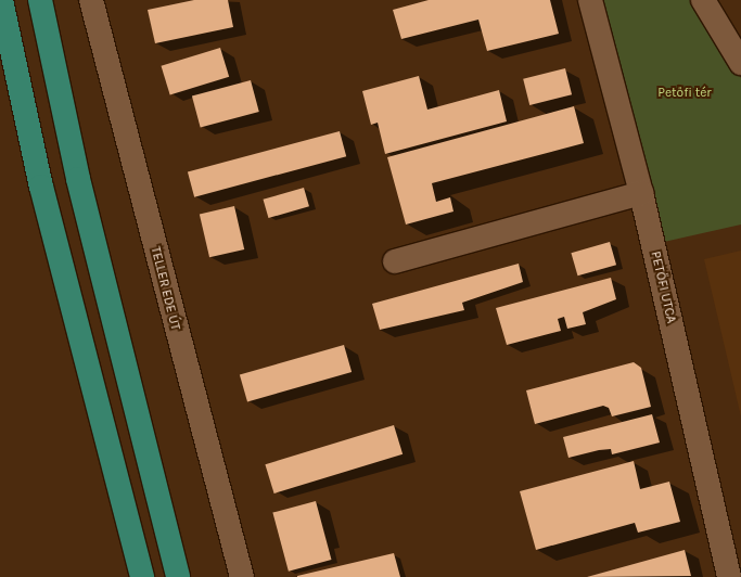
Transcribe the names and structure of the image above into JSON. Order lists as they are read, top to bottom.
{
  "streets": {
    "street": ["PETŐFI UTCA", "TELLER EDE ÚT"]
  },
  "parks": ["Petőfi tér"]
}
